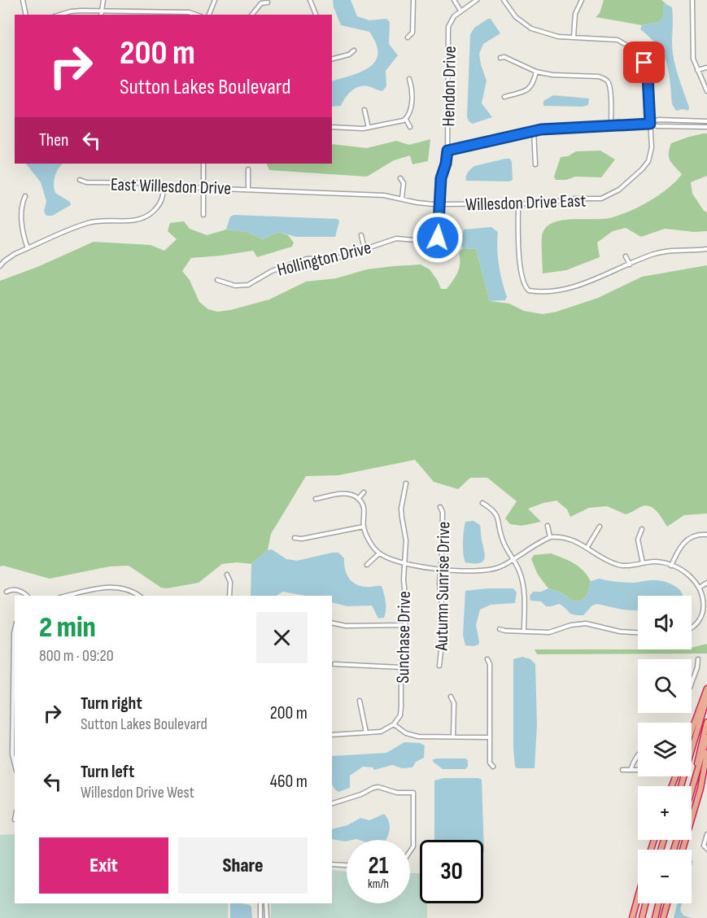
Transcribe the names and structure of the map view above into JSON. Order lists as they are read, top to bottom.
{
  "streets": {
    "street": [
      "Hendon Drive",
      "East Willesdon Drive",
      "Willesdon Drive East",
      "Hollington Drive",
      "Autumn Sunrise Drive",
      "Sunchase Drive"
    ]
  },
  "crossings": [
    ["Hendon Drive", "Willesdon Drive East"],
    ["Hendon Drive", "Hollington Drive"],
    ["East Willesdon Drive", "Willesdon Drive East"]
  ],
  "page": {
    "turn": ["200 m", "Sutton Lakes Boulevard"],
    "then": "Then",
    "map_buttons": ["+", "−"],
    "heading": ["2 min", "800 m · 09:20"],
    "list": [
      {
        "name": "Turn right",
        "note": "Sutton Lakes Boulevard",
        "value": "200 m"
      },
      {
        "name": "Turn left",
        "note": "Willesdon Drive West",
        "value": "460 m"
      }
    ],
    "buttons": ["Exit", "Share"],
    "speed": "21 km/h",
    "limit": "30"
  }
}
